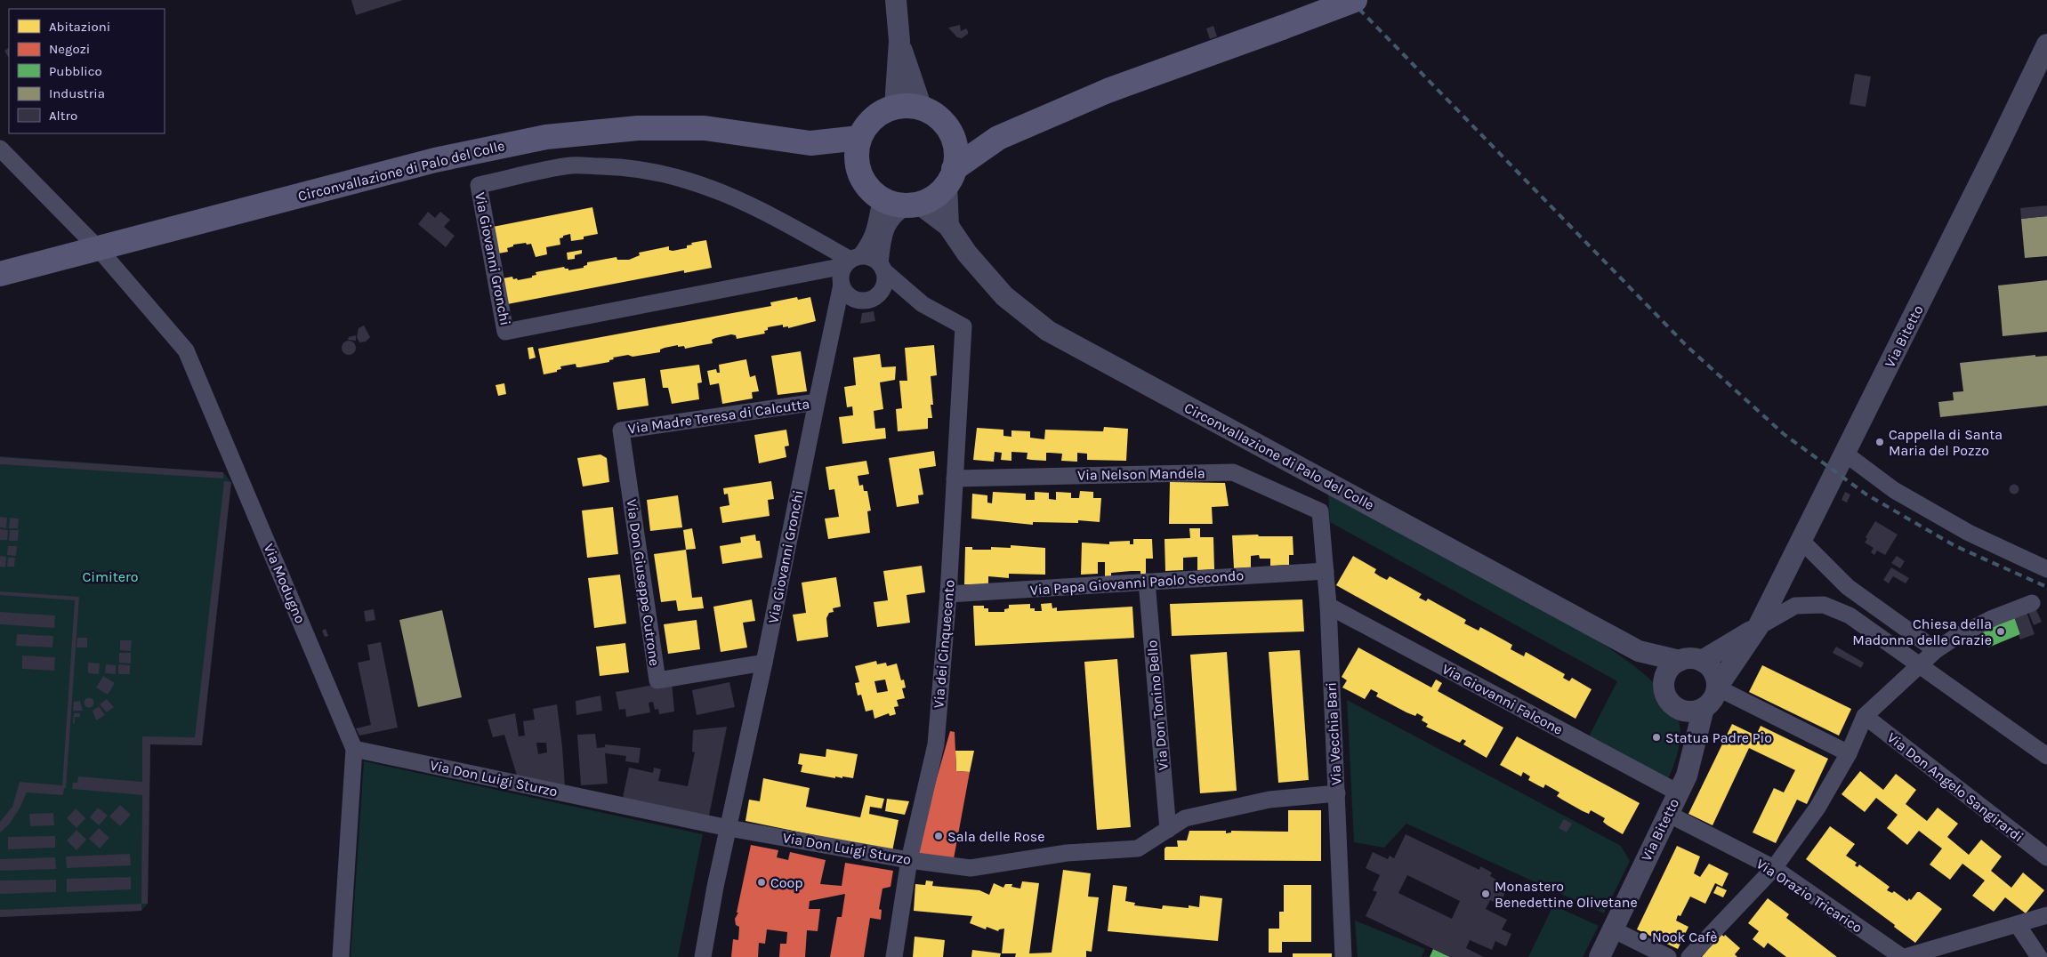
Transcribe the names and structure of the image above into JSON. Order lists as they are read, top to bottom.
{
  "streets": {
    "main road": ["Circonvallazione di Palo del Colle"],
    "street": [
      "Via Giovanni Gronchi",
      "Via Bitetto",
      "Via Madre Teresa di Calcutta",
      "Via Nelson Mandela",
      "Via Don Giuseppe Cutrone",
      "Via Papa Giovanni Paolo Secondo",
      "Via Modugno",
      "Via dei Cinquecento",
      "Via Giovanni Falcone",
      "Via Don Tonino Bello",
      "Via Vecchia Bari",
      "Via Don Luigi Sturzo",
      "Via Don Angelo Sangirardi",
      "Via Orazio Tricarico"
    ]
  },
  "crossings": [
    ["Circonvallazione di Palo del Colle", "Via Modugno"],
    ["Via Giovanni Gronchi", "Via Madre Teresa di Calcutta"],
    ["Via Giovanni Gronchi", "Via Don Giuseppe Cutrone"],
    ["Via Giovanni Gronchi", "Via dei Cinquecento"],
    ["Via Giovanni Gronchi", "Via Don Luigi Sturzo"],
    ["Via Bitetto", "Via Giovanni Falcone"],
    ["Via Bitetto", "Via Orazio Tricarico"],
    ["Via Madre Teresa di Calcutta", "Via Don Giuseppe Cutrone"],
    ["Via Nelson Mandela", "Via dei Cinquecento"],
    ["Via Nelson Mandela", "Via Vecchia Bari"],
    ["Via Papa Giovanni Paolo Secondo", "Via dei Cinquecento"],
    ["Via Papa Giovanni Paolo Secondo", "Via Don Tonino Bello"],
    ["Via Papa Giovanni Paolo Secondo", "Via Vecchia Bari"],
    ["Via Modugno", "Via Don Luigi Sturzo"],
    ["Via dei Cinquecento", "Via Don Luigi Sturzo"],
    ["Via Giovanni Falcone", "Via Vecchia Bari"],
    ["Via Don Tonino Bello", "Via Don Luigi Sturzo"],
    ["Via Vecchia Bari", "Via Don Luigi Sturzo"]
  ],
  "parks": ["Cimitero"],
  "places": [
    "Cappella di Santa Maria del Pozzo",
    "Chiesa della Madonna delle Grazie",
    "Statua Padre Pio",
    "Sala delle Rose",
    "Coop",
    "Monastero Benedettine Olivetane",
    "Nook Cafè"
  ],
  "legend": [
    "Abitazioni",
    "Negozi",
    "Pubblico",
    "Industria",
    "Altro"
  ]
}
